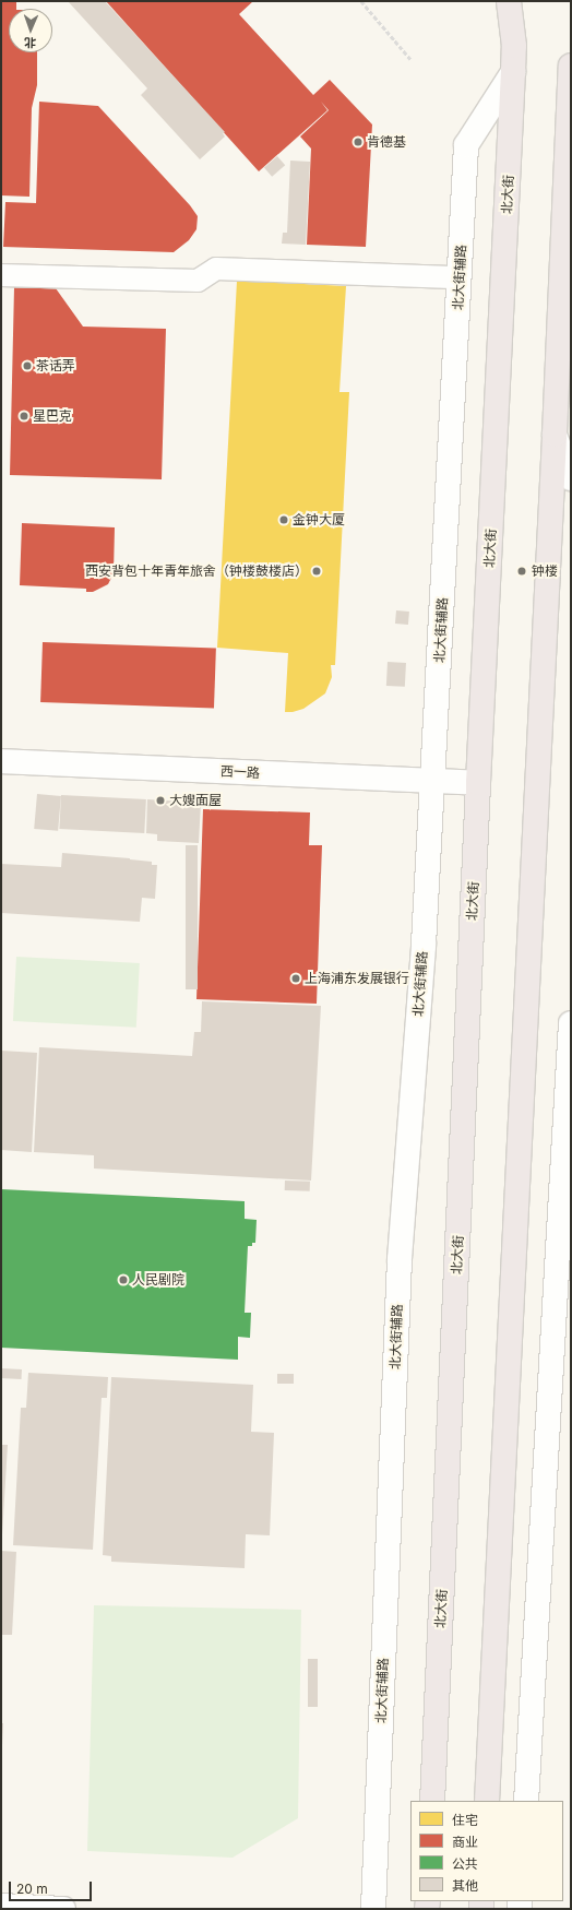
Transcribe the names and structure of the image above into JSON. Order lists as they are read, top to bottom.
{
  "streets": {
    "main road": ["北大街"],
    "street": ["北大街辅路", "西一路"]
  },
  "crossings": [
    ["北大街", "北大街辅路"],
    ["北大街", "西一路"],
    ["北大街辅路", "西一路"]
  ],
  "places": [
    "肯德基",
    "茶话弄",
    "星巴克",
    "金钟大厦",
    "西安背包十年青年旅舍（钟楼鼓楼店）",
    "钟楼",
    "大嫂面屋",
    "上海浦东发展银行",
    "人民剧院"
  ],
  "legend": [
    "住宅",
    "商业",
    "公共",
    "其他"
  ],
  "scale_bar": "20 m",
  "north": "bottom"
}
